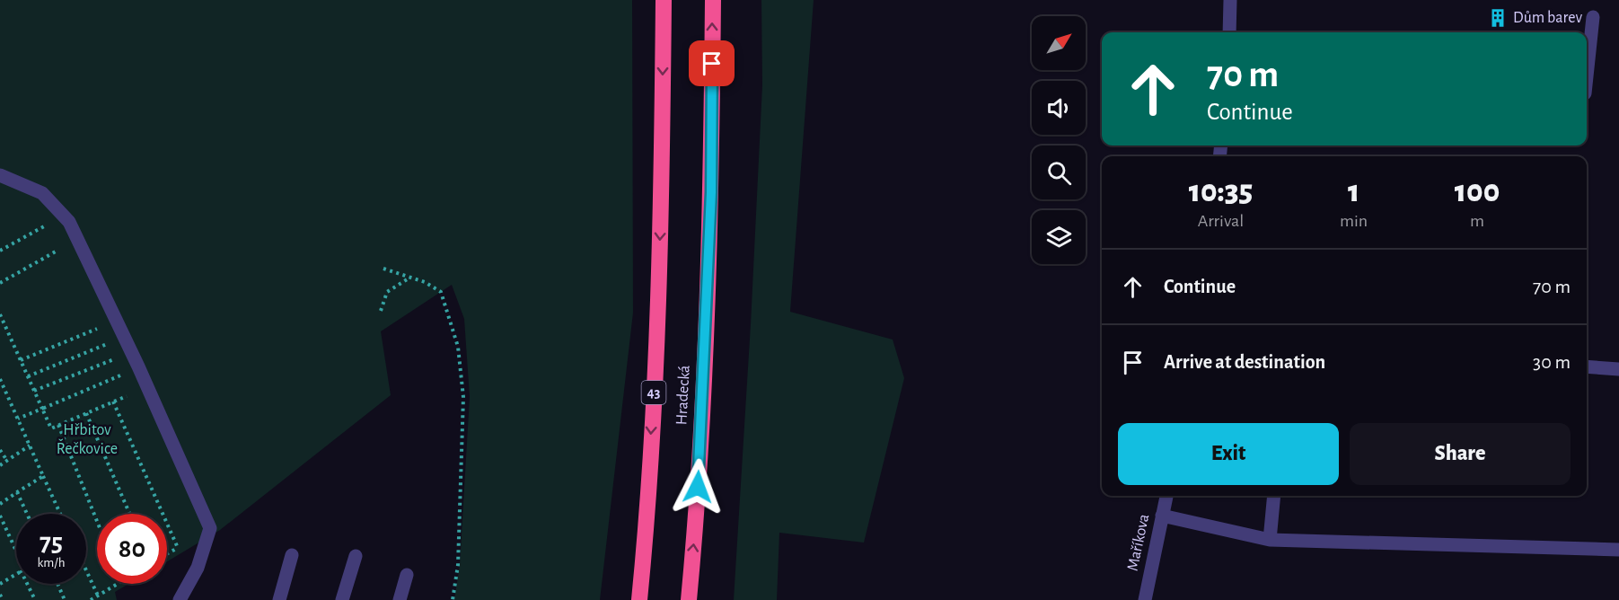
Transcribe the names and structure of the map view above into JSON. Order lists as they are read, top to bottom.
{
  "streets": {
    "highway": ["43", "Hradecká"],
    "street": ["Maříkova"]
  },
  "parks": ["Hřbitov Řečkovice"],
  "places": {
    "building": ["Dům barev"]
  },
  "north": "top right",
  "page": {
    "turn": ["70 m", "Continue"],
    "eta": [
      "10:35",
      "Arrival",
      "1",
      "min",
      "100",
      "m"
    ],
    "list": [
      {
        "name": "Continue",
        "value": "70 m"
      },
      {
        "name": "Arrive at destination",
        "value": "30 m"
      }
    ],
    "buttons": ["Exit", "Share"],
    "speed": "75 km/h",
    "limit": "80"
  }
}
